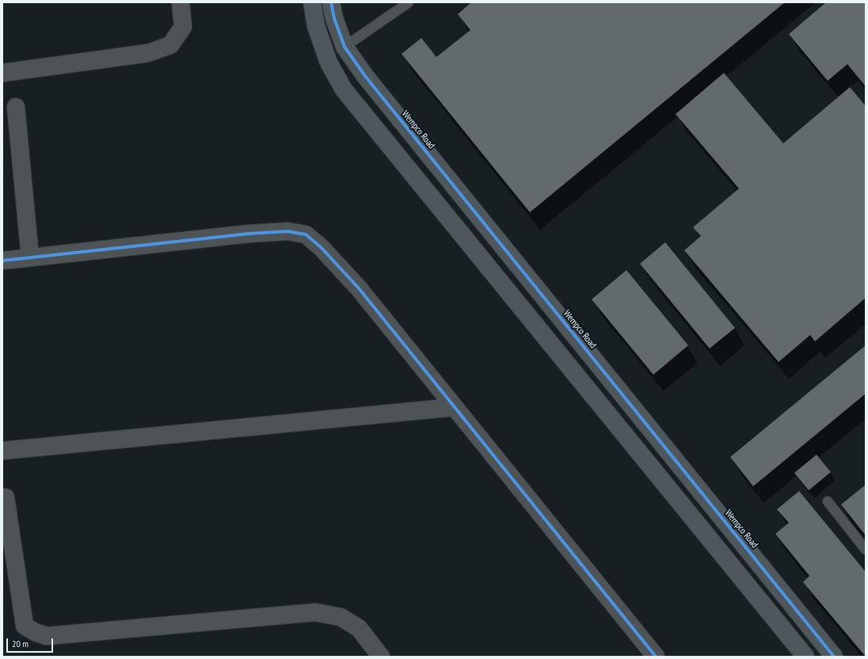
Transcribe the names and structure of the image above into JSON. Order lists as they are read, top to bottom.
{
  "streets": {
    "street": ["Wempco Road"]
  },
  "scale_bar": "20 m"
}
